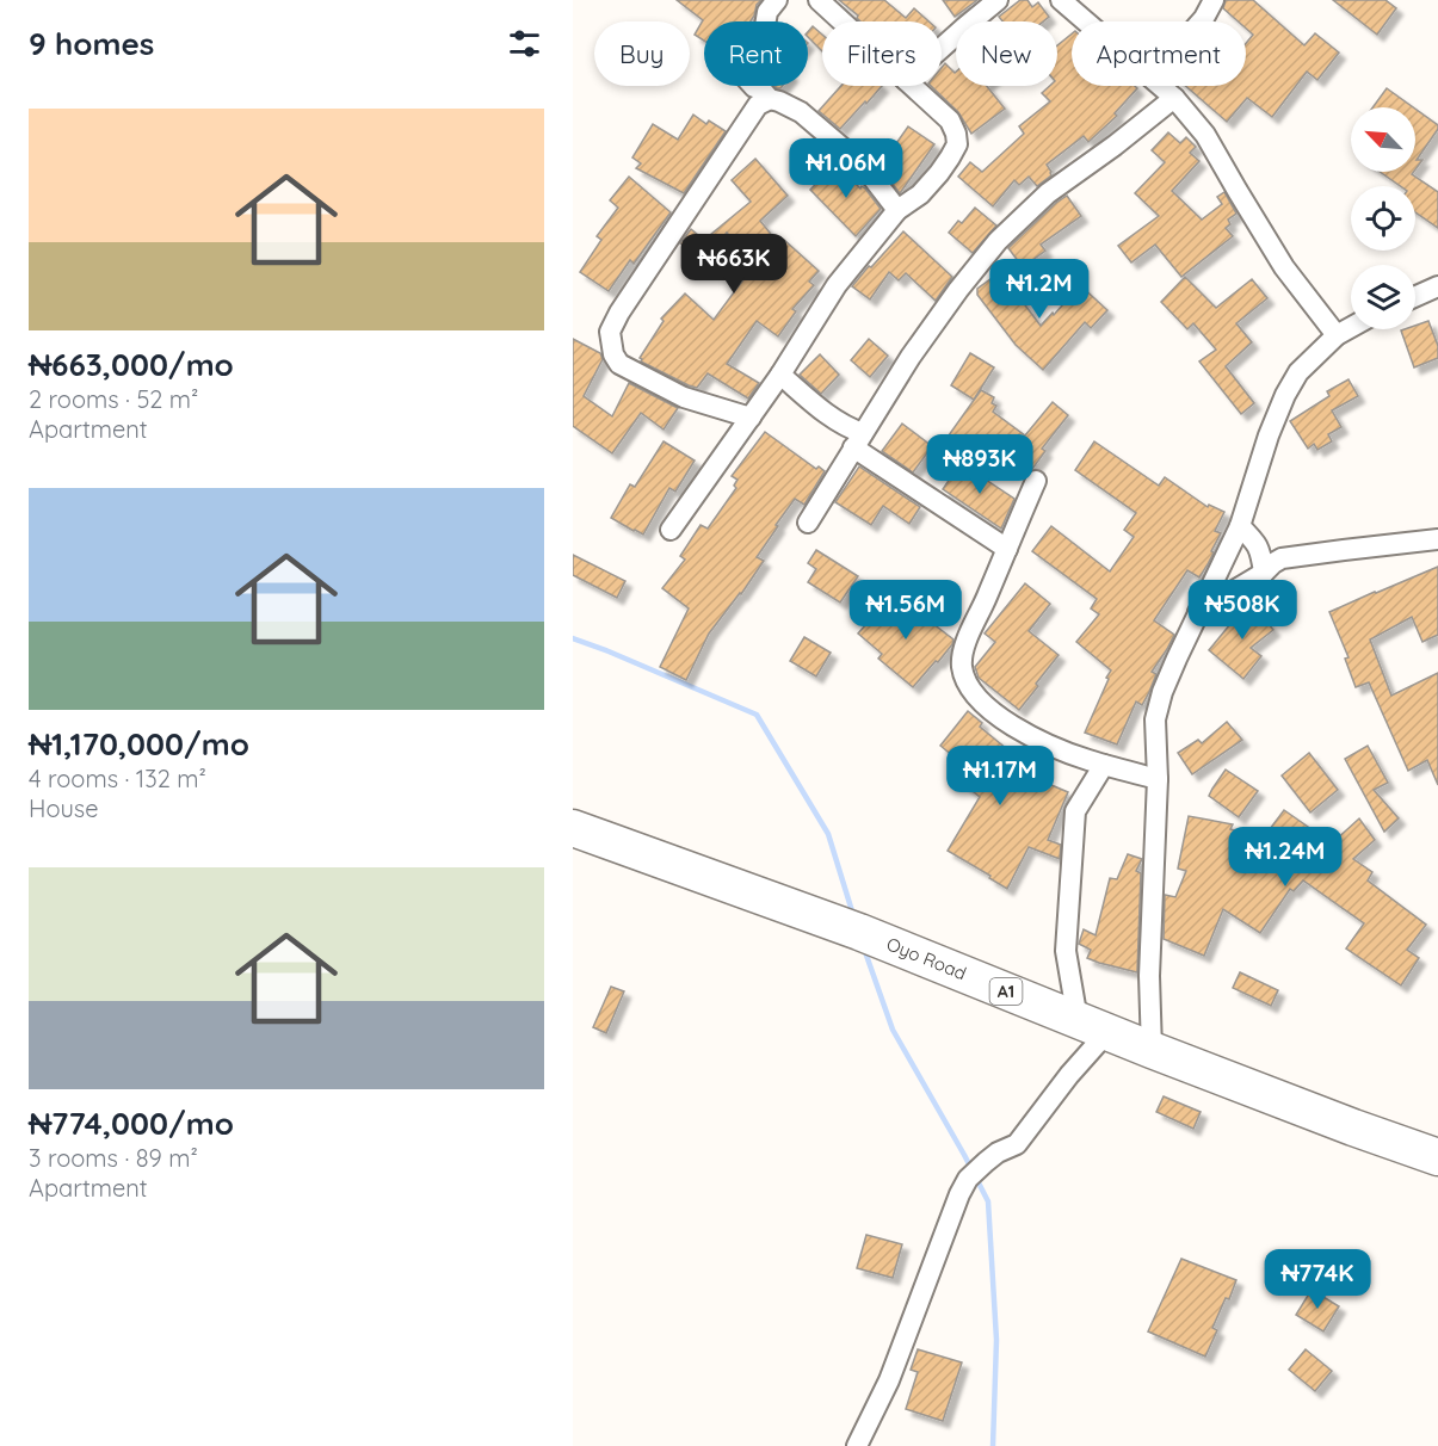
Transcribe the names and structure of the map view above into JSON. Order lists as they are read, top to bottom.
{
  "streets": {
    "highway": ["Oyo Road", "A1"]
  },
  "north": "top left",
  "page": {
    "heading": "9 homes",
    "chip": [
      "Buy",
      "Rent",
      "Filters",
      "New",
      "Apartment"
    ],
    "list": [
      {
        "name": "₦663,000/mo",
        "note": "2 rooms · 52 m² · Apartment"
      },
      {
        "name": "₦1,170,000/mo",
        "note": "4 rooms · 132 m² · House"
      },
      {
        "name": "₦774,000/mo",
        "note": "3 rooms · 89 m² · Apartment"
      }
    ],
    "price": [
      "₦1.06M",
      "₦663K",
      "₦1.2M",
      "₦893K",
      "₦1.56M",
      "₦508K",
      "₦1.17M",
      "₦1.24M",
      "₦774K"
    ]
  }
}
